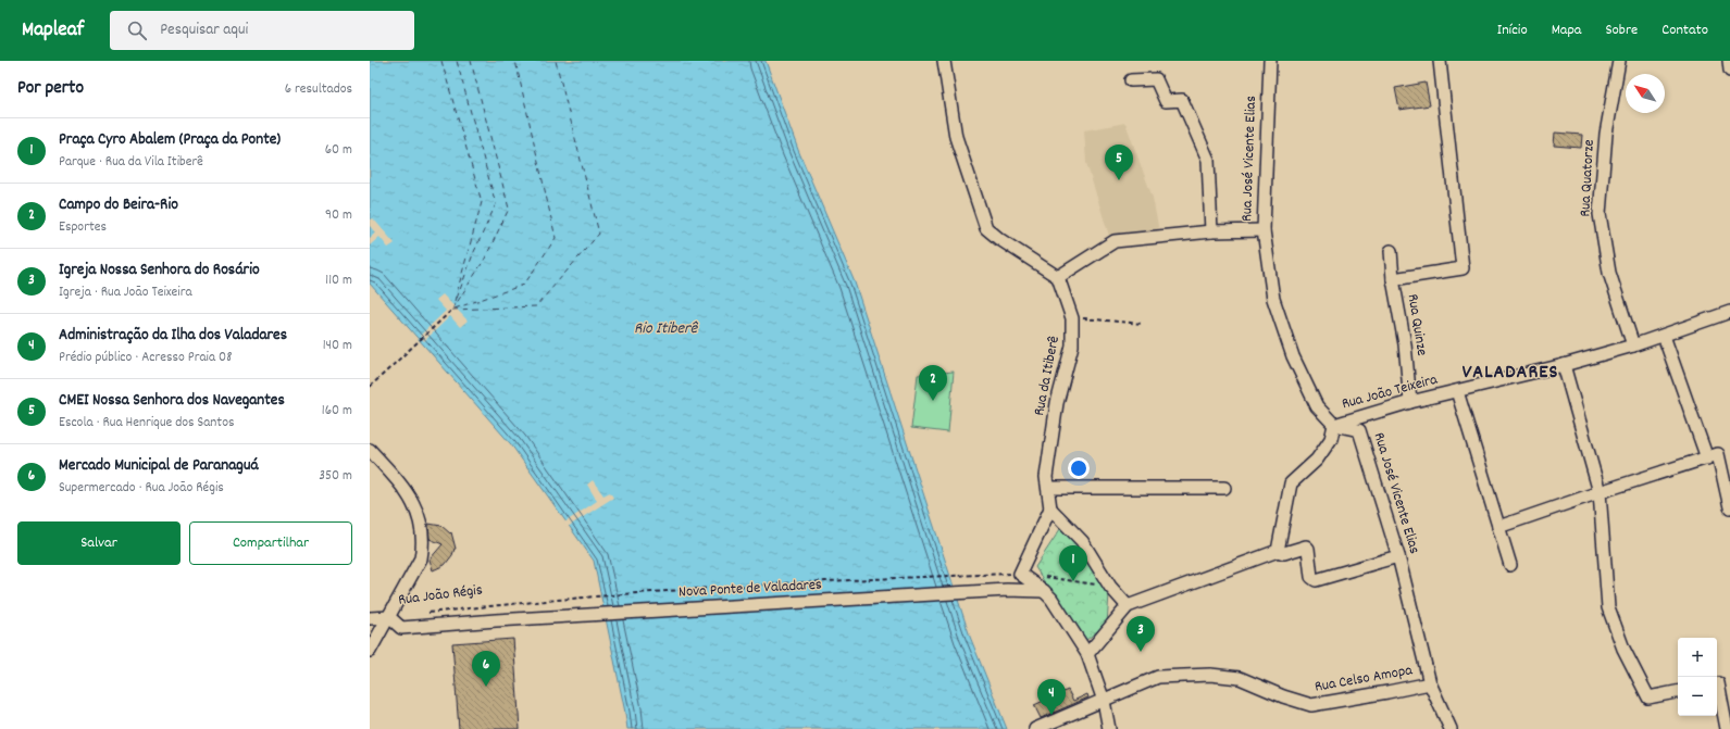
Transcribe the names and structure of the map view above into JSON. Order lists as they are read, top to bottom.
{
  "streets": {
    "street": [
      "Rua José Vicente Elias",
      "Rua Quatorze",
      "Rua Quinze",
      "Rua da Itiberê",
      "Rua João Teixeira",
      "Nova Ponte de Valadares",
      "Rua João Régis",
      "Rua Celso Amopa"
    ]
  },
  "crossings": [
    ["Rua José Vicente Elias", "Rua João Teixeira"],
    ["Rua José Vicente Elias", "Rua Celso Amopa"],
    ["Rua Quatorze", "Rua João Teixeira"],
    ["Rua Quinze", "Rua João Teixeira"],
    ["Nova Ponte de Valadares", "Rua João Régis"]
  ],
  "districts": ["VALADARES"],
  "water": ["Rio Itiberê"],
  "north": "top left",
  "page": {
    "header": "Mapleaf",
    "search": "Pesquisar aqui",
    "nav": [
      "Início",
      "Mapa",
      "Sobre",
      "Contato"
    ],
    "heading": ["Por perto", "6 resultados"],
    "list": [
      {
        "mark": "1",
        "name": "Praça Cyro Abalem (Praça da Ponte)",
        "note": "Parque · Rua da Vila Itiberê",
        "value": "60 m"
      },
      {
        "mark": "2",
        "name": "Campo do Beira-Rio",
        "note": "Esportes",
        "value": "90 m"
      },
      {
        "mark": "3",
        "name": "Igreja Nossa Senhora do Rosário",
        "note": "Igreja · Rua João Teixeira",
        "value": "110 m"
      },
      {
        "mark": "4",
        "name": "Administração da Ilha dos Valadares",
        "note": "Prédio público · Acresso Praia 08",
        "value": "140 m"
      },
      {
        "mark": "5",
        "name": "CMEI Nossa Senhora dos Navegantes",
        "note": "Escola · Rua Henrique dos Santos",
        "value": "160 m"
      },
      {
        "mark": "6",
        "name": "Mercado Municipal de Paranaguá",
        "note": "Supermercado · Rua João Régis",
        "value": "350 m"
      }
    ],
    "pins": [
      "5",
      "2",
      "1",
      "3",
      "6",
      "4"
    ],
    "buttons": ["Salvar", "Compartilhar"],
    "map_buttons": ["+", "−"]
  }
}
